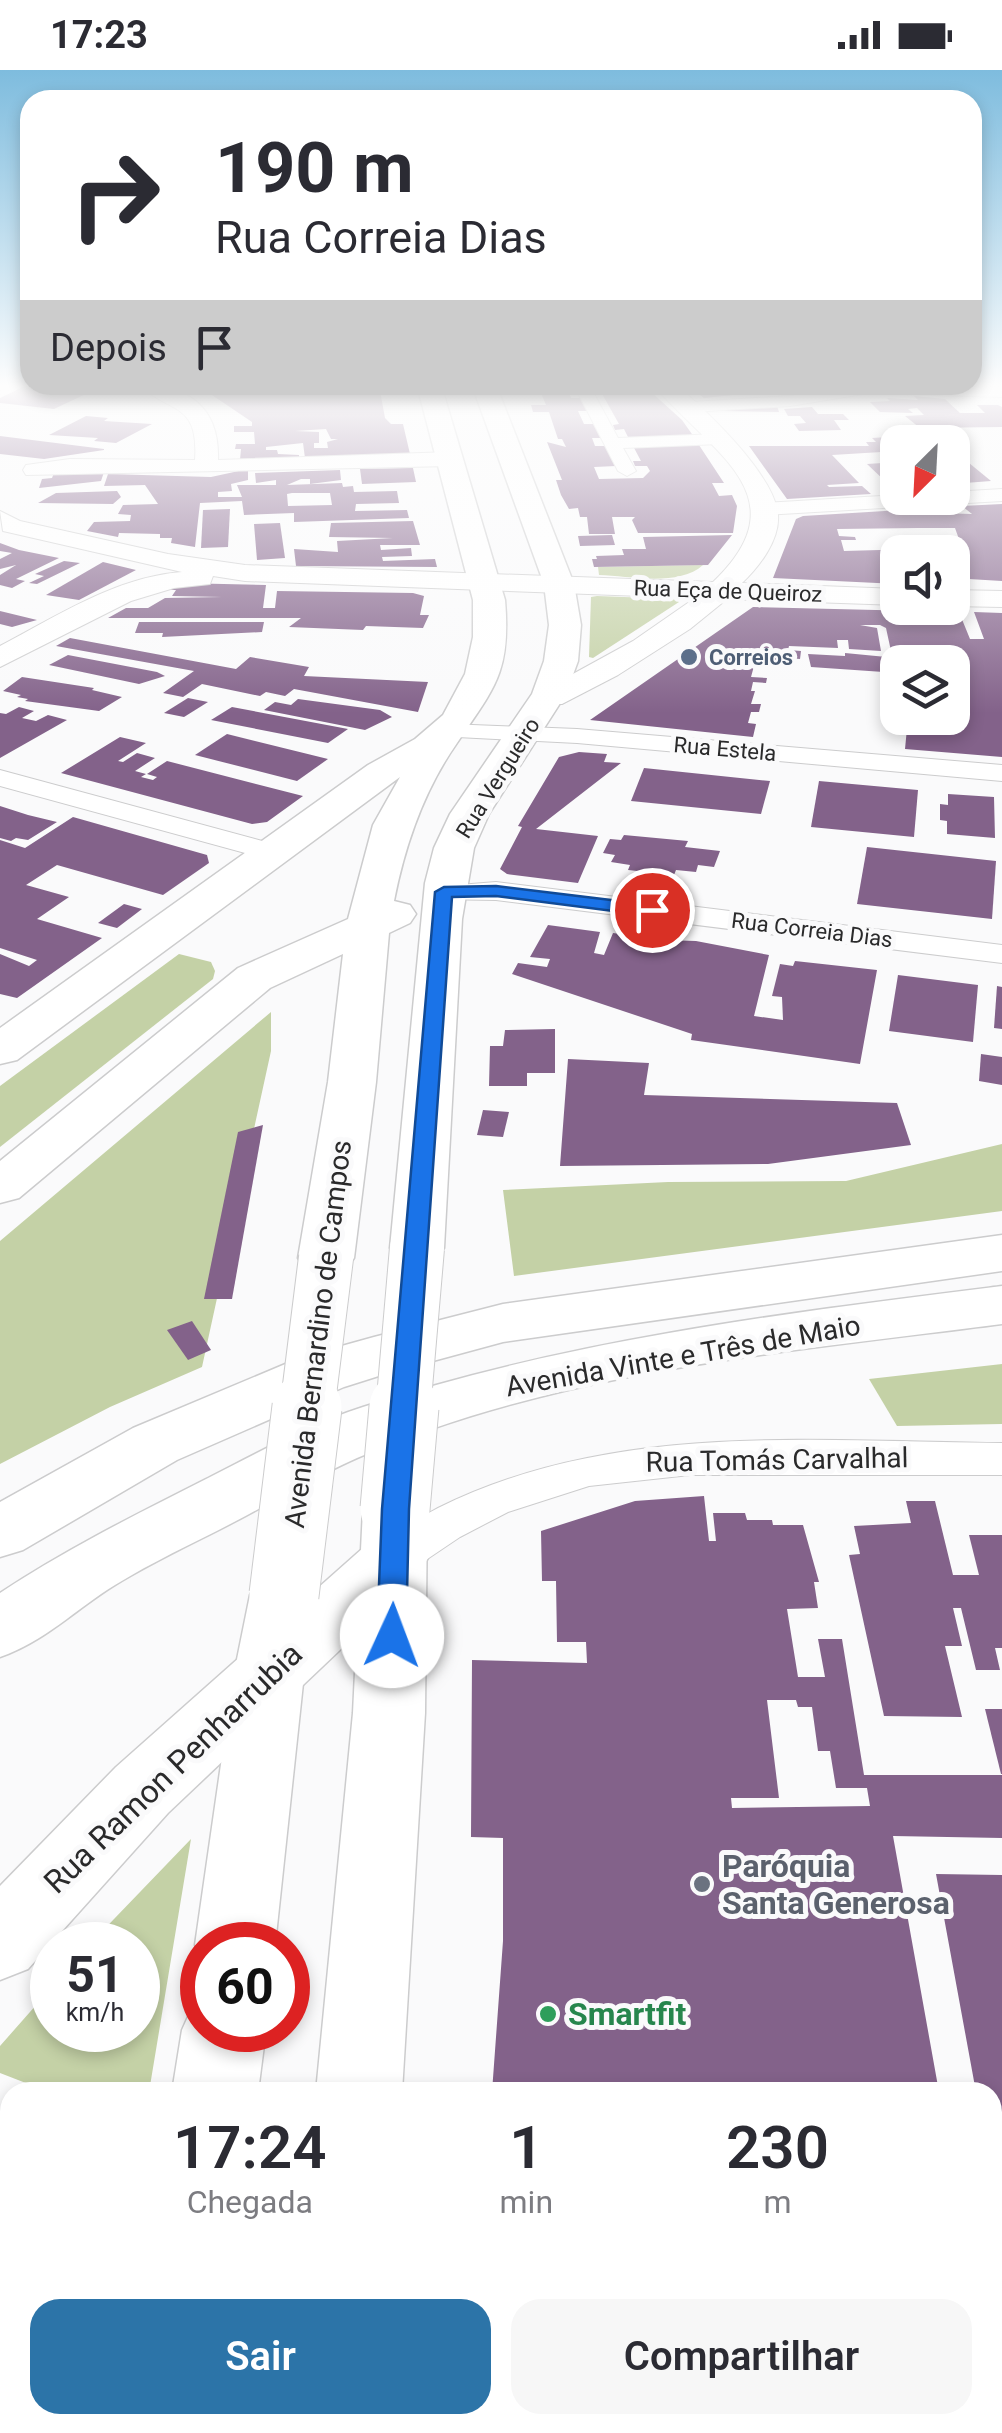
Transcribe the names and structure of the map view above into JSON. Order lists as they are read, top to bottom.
{
  "streets": {
    "main road": [
      "Rua Vergueiro",
      "Avenida Bernardino de Campos",
      "Avenida Vinte e Três de Maio",
      "Rua Ramon Penharrubia"
    ],
    "street": [
      "Rua Eça de Queiroz",
      "Rua Estela",
      "Rua Correia Dias",
      "Rua Tomás Carvalhal"
    ]
  },
  "crossings": [
    ["Rua Eça de Queiroz", "Rua Vergueiro"],
    ["Rua Estela", "Rua Vergueiro"],
    ["Rua Estela", "Avenida Bernardino de Campos"],
    ["Rua Vergueiro", "Rua Correia Dias"],
    ["Avenida Bernardino de Campos", "Rua Ramon Penharrubia"],
    ["Rua Tomás Carvalhal", "Rua Ramon Penharrubia"]
  ],
  "places": ["Correios", "Paróquia Santa Generosa", "Smartfit"],
  "north": "bottom left",
  "page": {
    "status": "17:23",
    "turn": ["190 m", "Rua Correia Dias"],
    "then": "Depois",
    "speed": "51 km/h",
    "limit": "60",
    "eta": [
      "17:24",
      "Chegada",
      "1",
      "min",
      "230",
      "m"
    ],
    "buttons": ["Sair", "Compartilhar"]
  }
}
